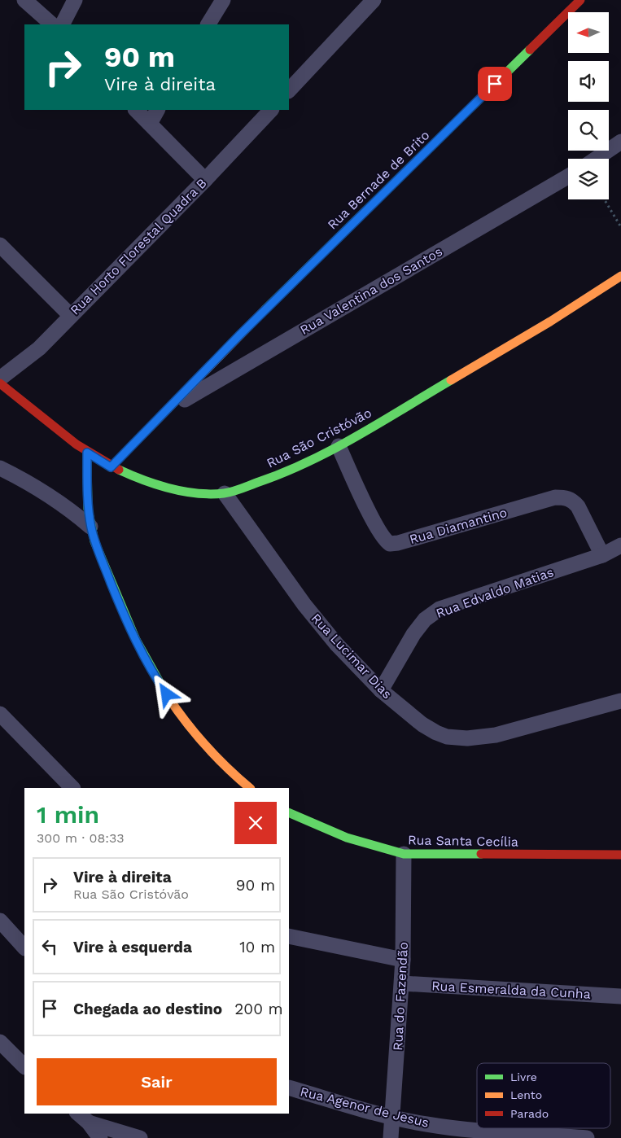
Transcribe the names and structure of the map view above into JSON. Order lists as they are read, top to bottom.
{
  "streets": {
    "street": [
      "Rua Bernade de Brito",
      "Rua Horto Florestal Quadra B",
      "Rua Valentina dos Santos",
      "Rua São Cristóvão",
      "Rua Diamantino",
      "Rua Edvaldo Matias",
      "Rua Lucimar Dias",
      "Rua Santa Cecília",
      "Rua Esmeralda da Cunha",
      "Rua do Fazendão",
      "Rua Agenor de Jesus"
    ]
  },
  "crossings": [
    ["Rua Bernade de Brito", "Rua Valentina dos Santos"],
    ["Rua Bernade de Brito", "Rua São Cristóvão"],
    ["Rua São Cristóvão", "Rua Diamantino"],
    ["Rua São Cristóvão", "Rua Lucimar Dias"],
    ["Rua Diamantino", "Rua Edvaldo Matias"],
    ["Rua Edvaldo Matias", "Rua Lucimar Dias"],
    ["Rua Santa Cecília", "Rua do Fazendão"],
    ["Rua Esmeralda da Cunha", "Rua do Fazendão"],
    ["Rua do Fazendão", "Rua Agenor de Jesus"]
  ],
  "legend": ["Livre", "Lento", "Parado"],
  "north": "left",
  "page": {
    "turn": ["90 m", "Vire à direita"],
    "heading": ["1 min", "300 m · 08:33"],
    "list": [
      {
        "name": "Vire à direita",
        "note": "Rua São Cristóvão",
        "value": "90 m"
      },
      {
        "name": "Vire à esquerda",
        "value": "10 m"
      },
      {
        "name": "Chegada ao destino",
        "value": "200 m"
      }
    ],
    "buttons": "Sair"
  }
}
